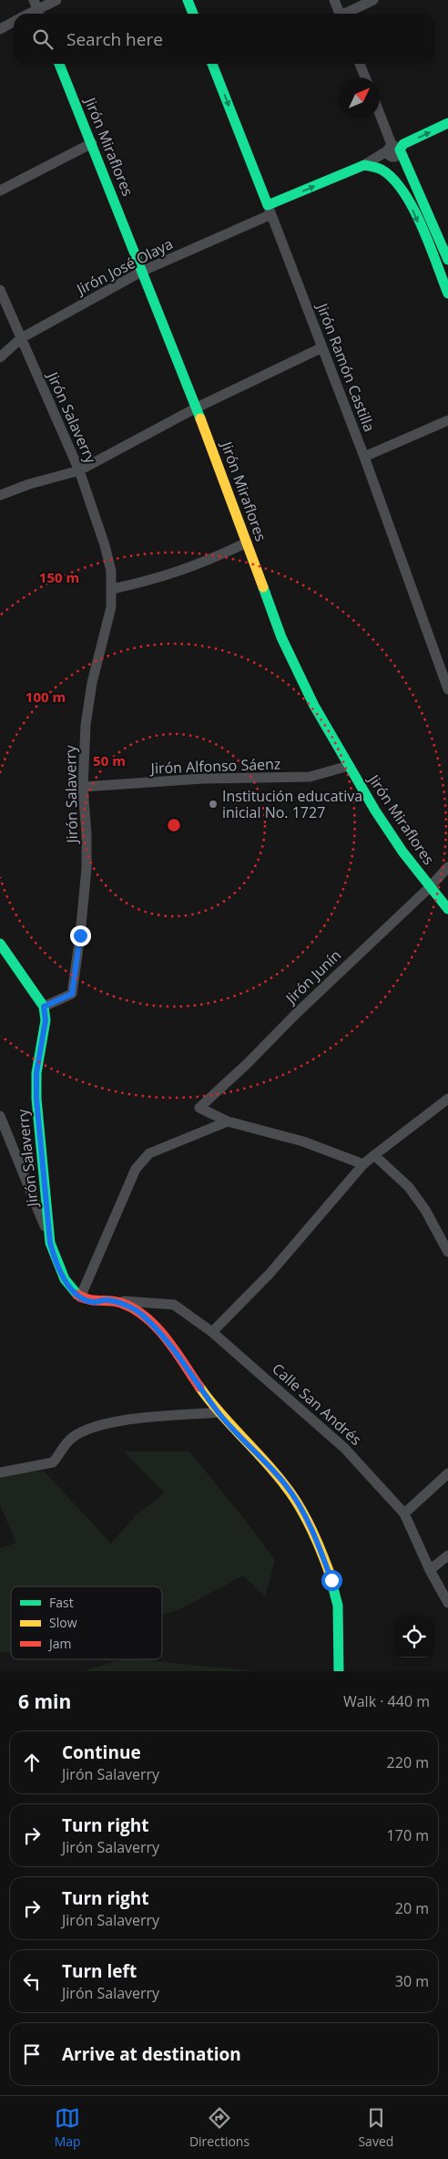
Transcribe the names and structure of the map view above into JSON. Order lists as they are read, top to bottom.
{
  "streets": {
    "street": [
      "Jirón Miraflores",
      "Jirón José Olaya",
      "Jirón Ramón Castilla",
      "Jirón Salaverry",
      "Jirón Alfonso Sáenz",
      "Jirón Junín",
      "Calle San Andrés"
    ]
  },
  "crossings": [
    ["Jirón Miraflores", "Jirón José Olaya"],
    ["Jirón Miraflores", "Jirón Alfonso Sáenz"],
    ["Jirón Miraflores", "Jirón Junín"],
    ["Jirón José Olaya", "Jirón Ramón Castilla"],
    ["Jirón José Olaya", "Jirón Salaverry"],
    ["Jirón Salaverry", "Jirón Alfonso Sáenz"]
  ],
  "places": ["Institución educativa inicial No. 1727"],
  "legend": ["Fast", "Slow", "Jam"],
  "north": "top right",
  "page": {
    "search": "Search here",
    "heading": ["6 min", "Walk · 440 m"],
    "list": [
      ["Continue", "Jirón Salaverry", "220 m"],
      ["Turn right", "Jirón Salaverry", "170 m"],
      ["Turn right", "Jirón Salaverry", "20 m"],
      ["Turn left", "Jirón Salaverry", "30 m"],
      "Arrive at destination"
    ],
    "nav": ["Map", "Directions", "Saved"]
  },
  "rings": ["150 m", "100 m", "50 m"]
}
